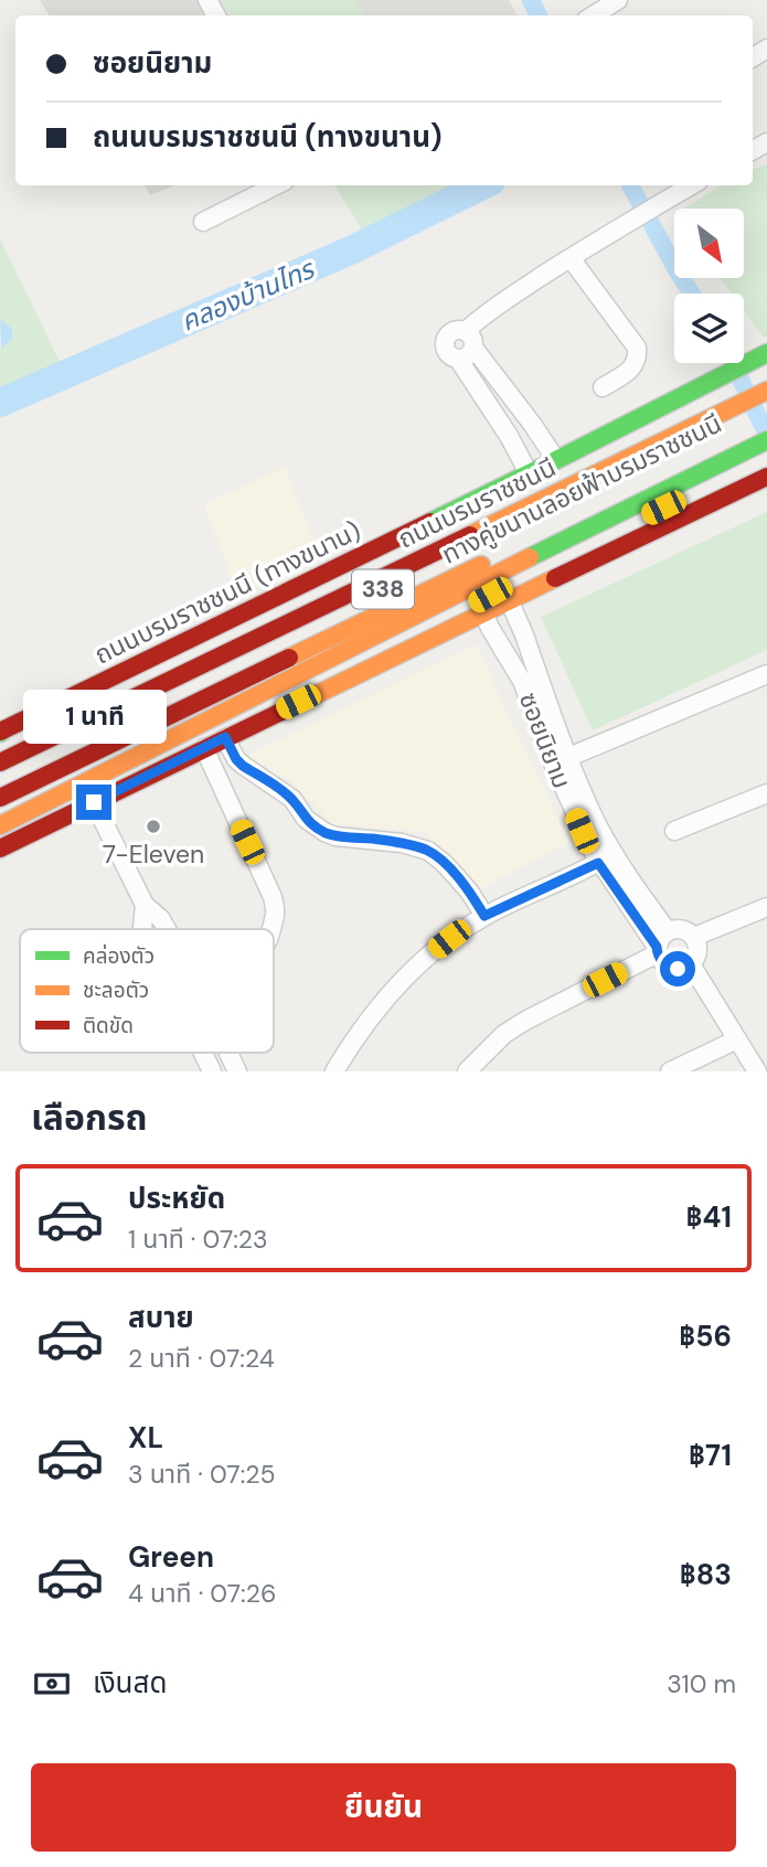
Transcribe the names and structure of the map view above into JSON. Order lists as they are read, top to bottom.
{
  "streets": {
    "main road": [
      "ทางคู่ขนานลอยฟ้าบรมราชชนนี",
      "ถนนบรมราชชนนี",
      "338",
      "ถนนบรมราชชนนี (ทางขนาน)"
    ],
    "street": ["ซอยนิยาม"]
  },
  "crossings": [
    ["338", "ซอยนิยาม"]
  ],
  "water": ["คลองบ้านไทร"],
  "places": ["7-Eleven"],
  "legend": ["คล่องตัว", "ชะลอตัว", "ติดขัด"],
  "north": "bottom right",
  "page": {
    "banner": ["ซอยนิยาม", "ถนนบรมราชชนนี (ทางขนาน)"],
    "bubble": "1 นาที",
    "heading": "เลือกรถ",
    "list": [
      {
        "name": "ประหยัด",
        "note": "1 นาที · 07:23",
        "value": "฿41"
      },
      {
        "name": "สบาย",
        "note": "2 นาที · 07:24",
        "value": "฿56"
      },
      {
        "name": "XL",
        "note": "3 นาที · 07:25",
        "value": "฿71"
      },
      {
        "name": "Green",
        "note": "4 นาที · 07:26",
        "value": "฿83"
      }
    ],
    "pay": ["เงินสด", "310 m"],
    "buttons": "ยืนยัน"
  }
}
